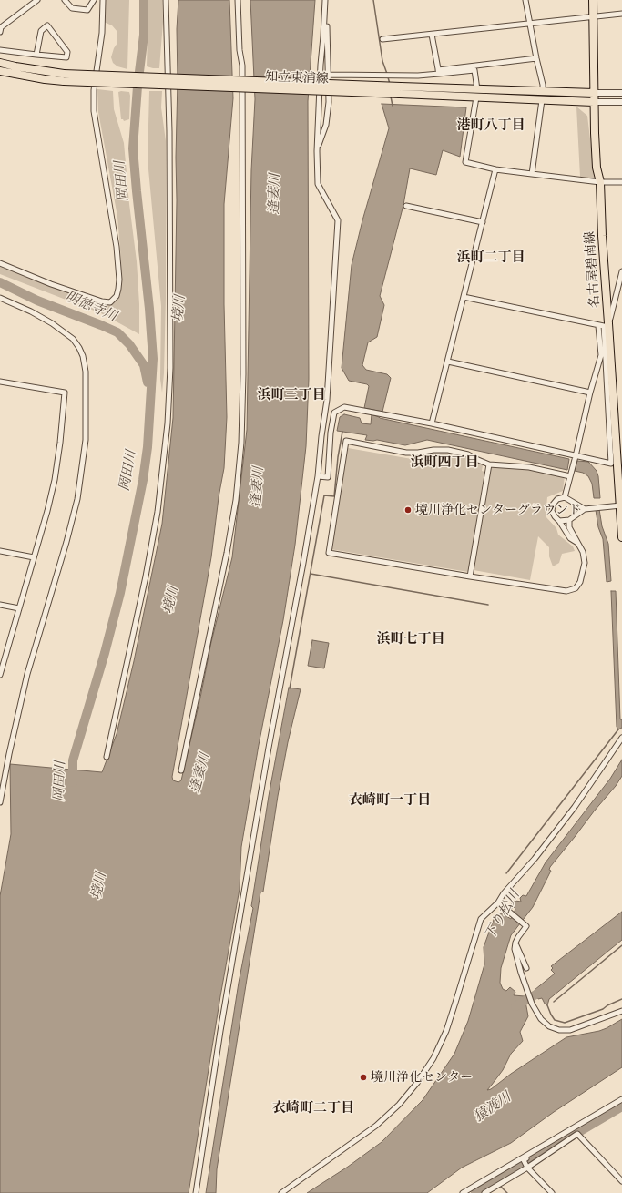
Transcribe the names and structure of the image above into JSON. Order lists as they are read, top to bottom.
{
  "streets": {
    "main road": ["知立東浦線", "名古屋碧南線"]
  },
  "crossings": [
    ["知立東浦線", "名古屋碧南線"]
  ],
  "districts": [
    "港町八丁目",
    "浜町二丁目",
    "浜町三丁目",
    "浜町四丁目",
    "浜町七丁目",
    "衣崎町一丁目",
    "衣崎町二丁目"
  ],
  "water": [
    "岡田川",
    "逢妻川",
    "明徳寺川",
    "境川",
    "下り松川",
    "猿渡川"
  ],
  "places": ["境川浄化センターグラウンド", "境川浄化センター"]
}
